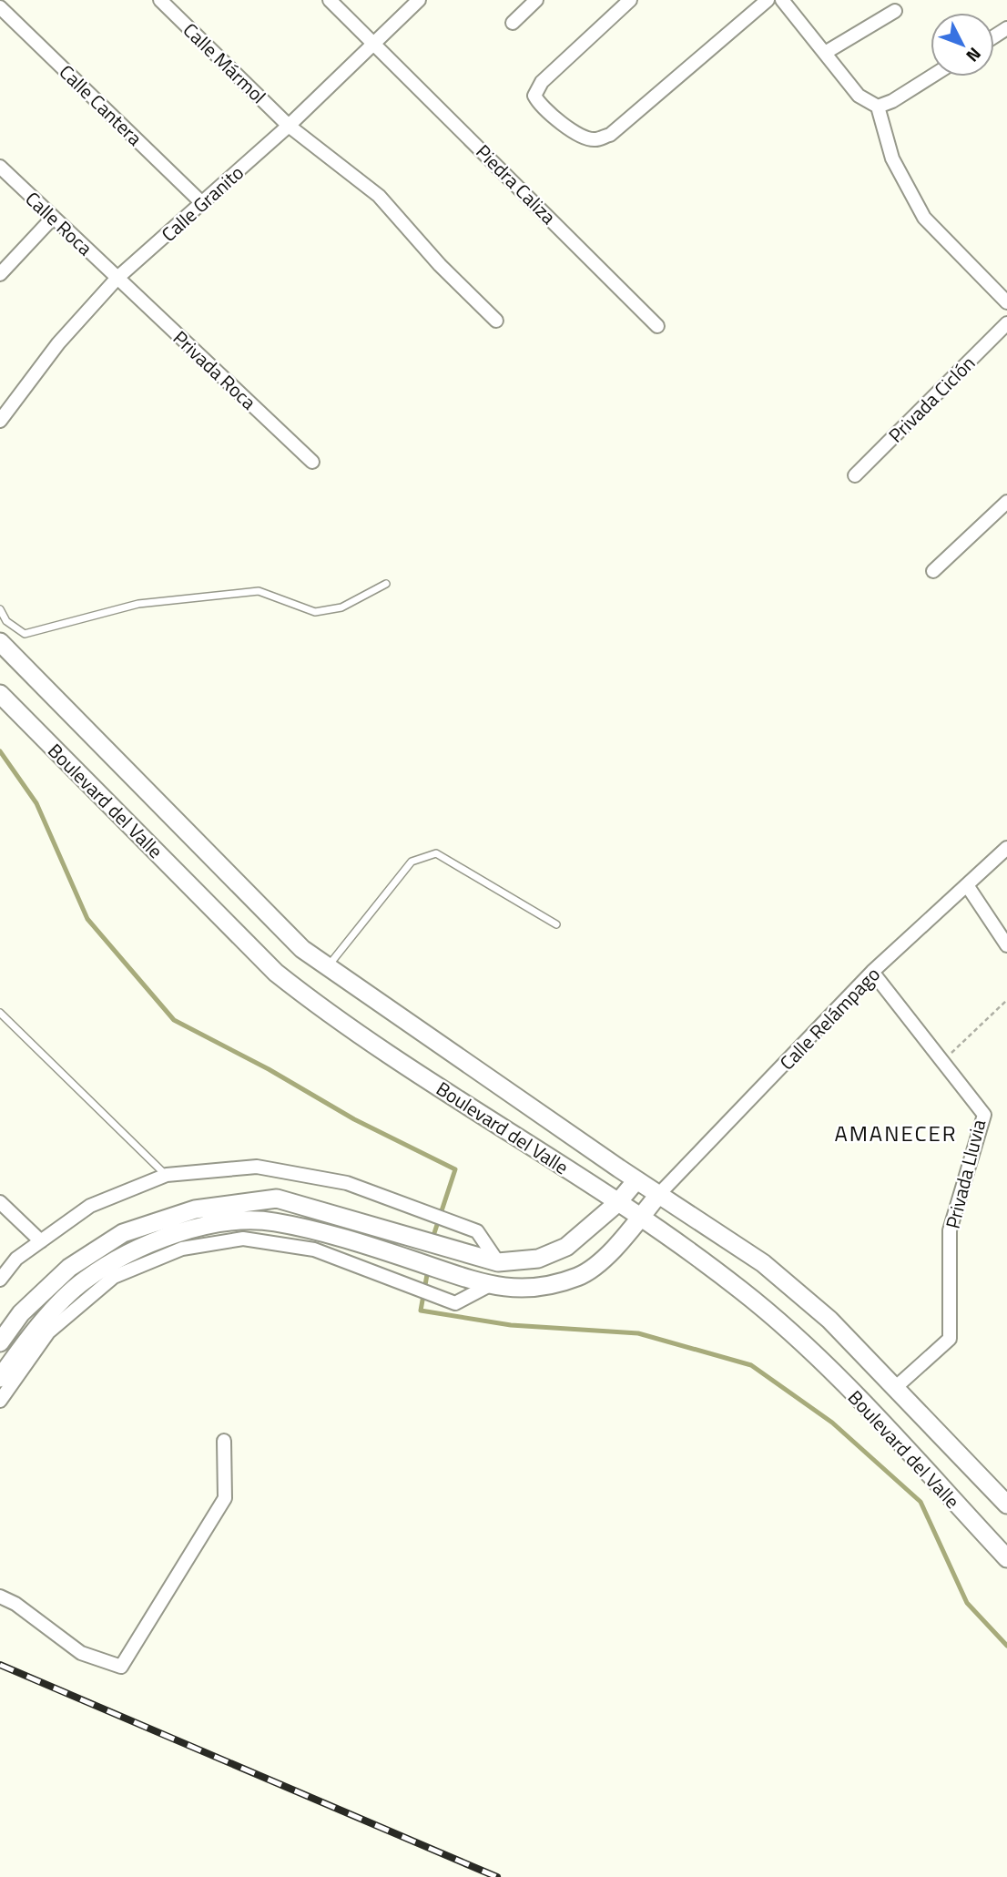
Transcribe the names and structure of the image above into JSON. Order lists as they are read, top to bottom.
{
  "streets": {
    "street": [
      "Calle Mármol",
      "Calle Cantera",
      "Piedra Caliza",
      "Calle Granito",
      "Calle Roca",
      "Privada Roca",
      "Privada Ciclón",
      "Boulevard del Valle",
      "Calle Relámpago",
      "Privada Lluvia"
    ]
  },
  "crossings": [
    ["Calle Mármol", "Calle Granito"],
    ["Calle Cantera", "Calle Granito"],
    ["Piedra Caliza", "Calle Granito"],
    ["Calle Granito", "Calle Roca"],
    ["Calle Granito", "Privada Roca"],
    ["Calle Roca", "Privada Roca"],
    ["Boulevard del Valle", "Calle Relámpago"],
    ["Boulevard del Valle", "Privada Lluvia"],
    ["Calle Relámpago", "Privada Lluvia"]
  ],
  "districts": ["AMANECER"],
  "north": "bottom right"
}
